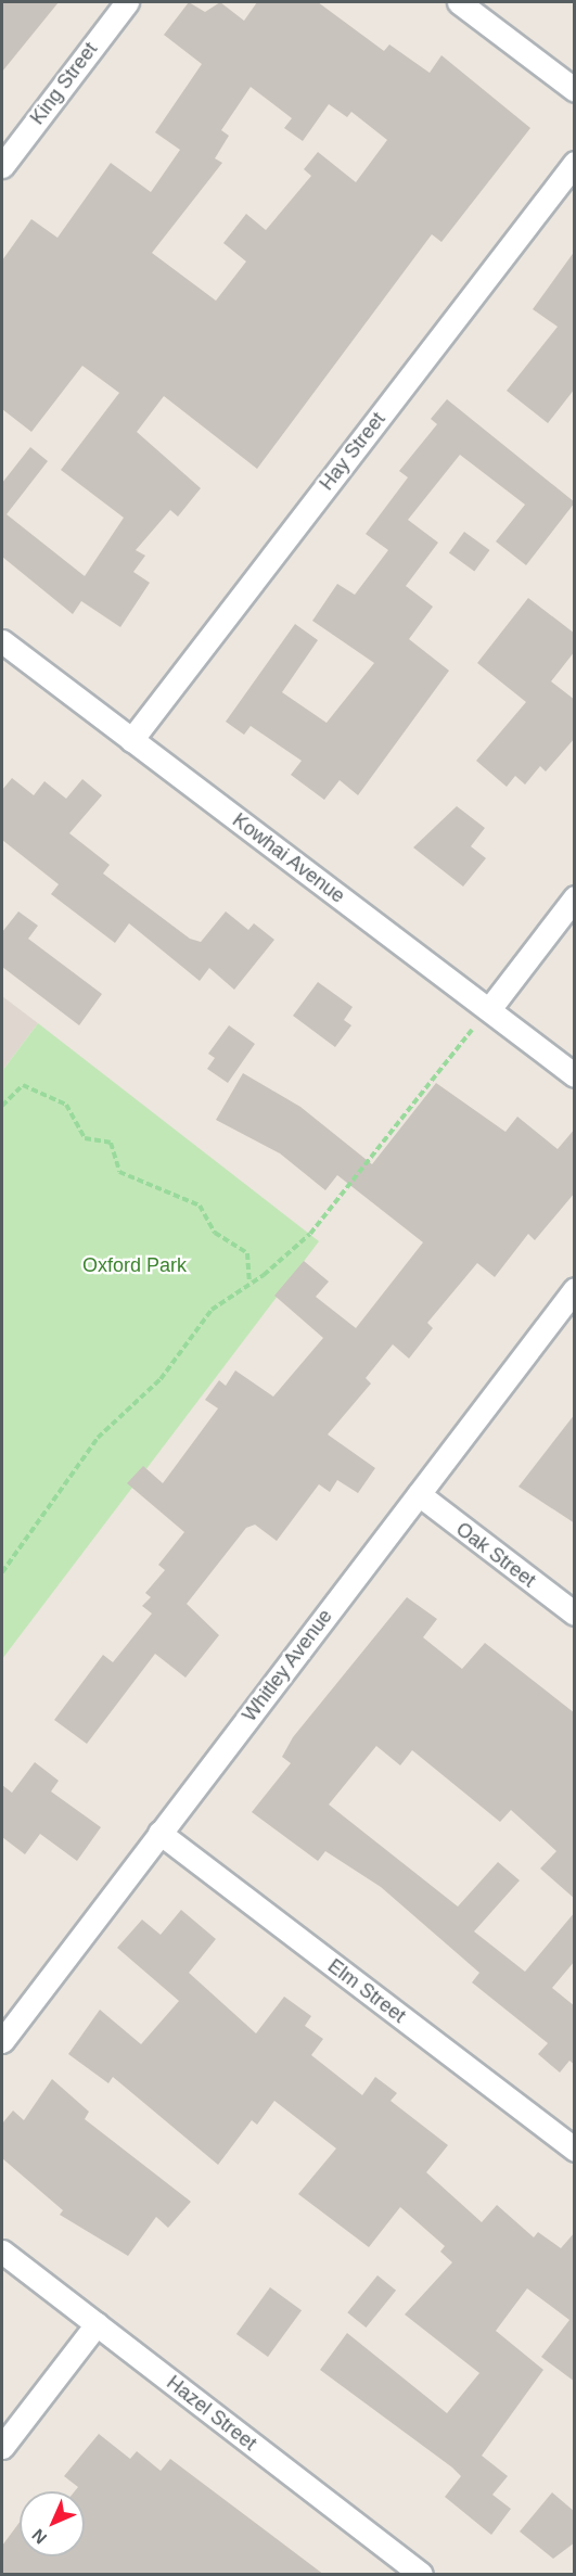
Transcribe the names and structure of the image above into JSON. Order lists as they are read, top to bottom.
{
  "streets": {
    "street": [
      "King Street",
      "Hay Street",
      "Kowhai Avenue",
      "Oak Street",
      "Whitley Avenue",
      "Elm Street",
      "Hazel Street"
    ]
  },
  "crossings": [
    ["Hay Street", "Kowhai Avenue"],
    ["Oak Street", "Whitley Avenue"],
    ["Whitley Avenue", "Elm Street"]
  ],
  "parks": ["Oxford Park"],
  "north": "bottom left"
}
